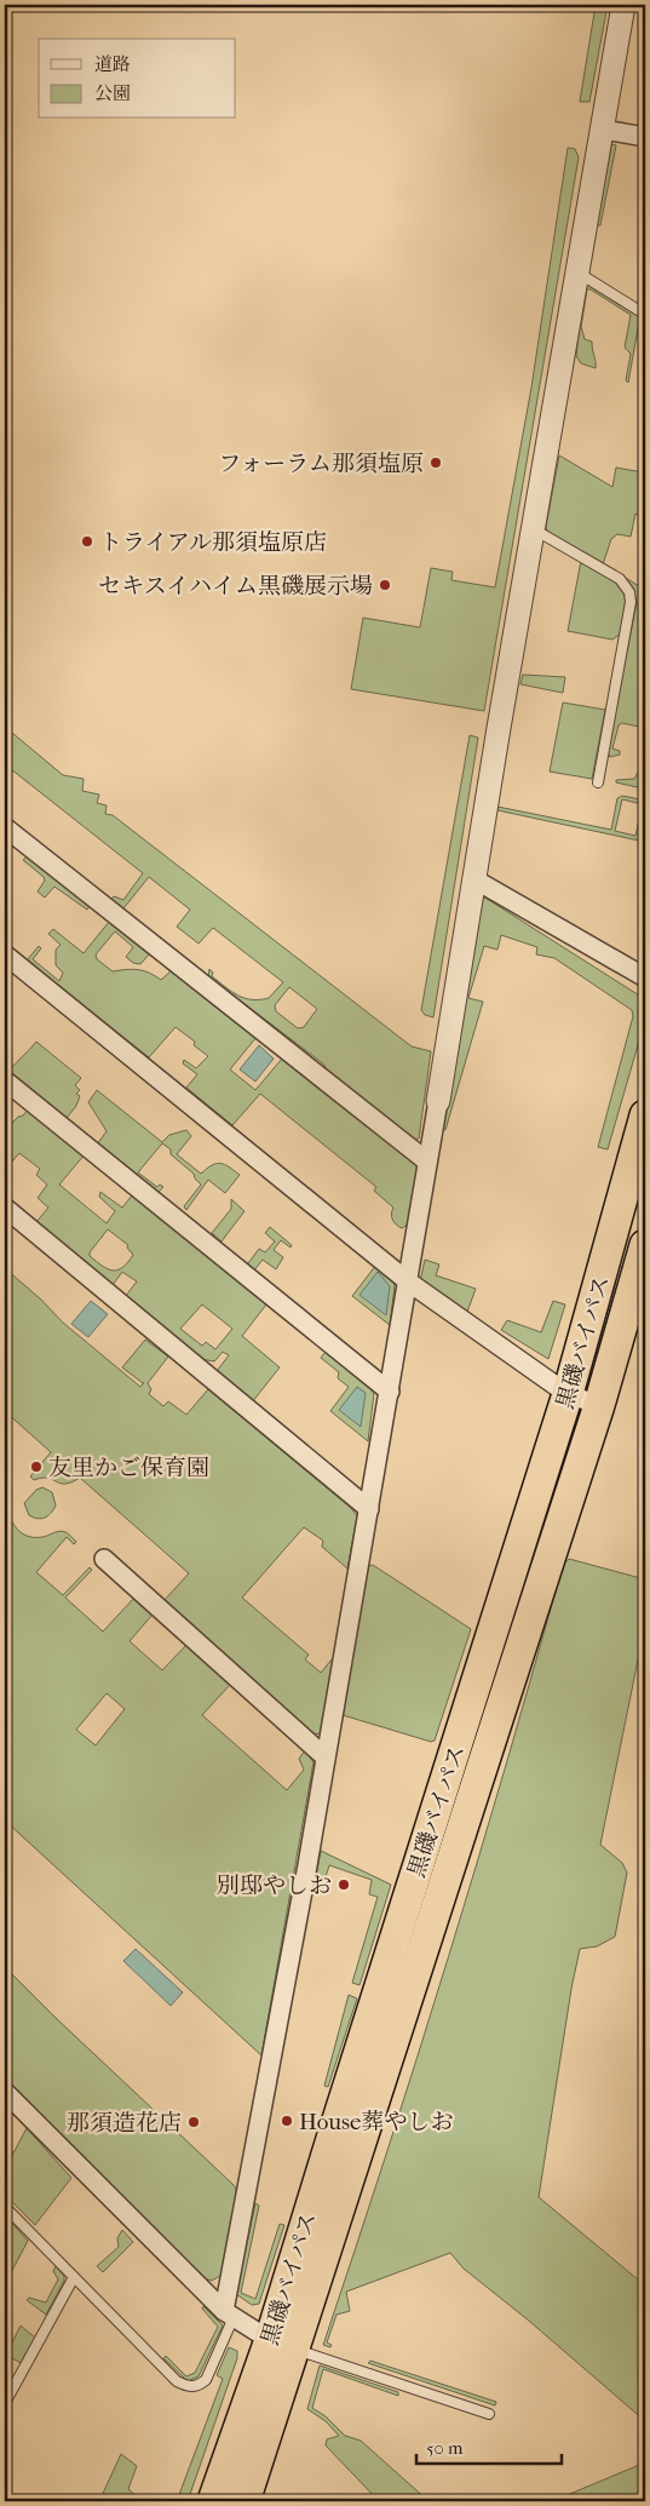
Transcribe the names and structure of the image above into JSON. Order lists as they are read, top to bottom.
{
  "streets": {
    "highway": ["黒磯バイパス"]
  },
  "places": [
    "フォーラム那須塩原",
    "トライアル那須塩原店",
    "セキスイハイム黒磯展示場",
    "友里かご保育園",
    "別邸やしお",
    "House葬やしお",
    "那須造花店"
  ],
  "legend": ["道路", "公園"],
  "scale_bar": "50 m"
}
